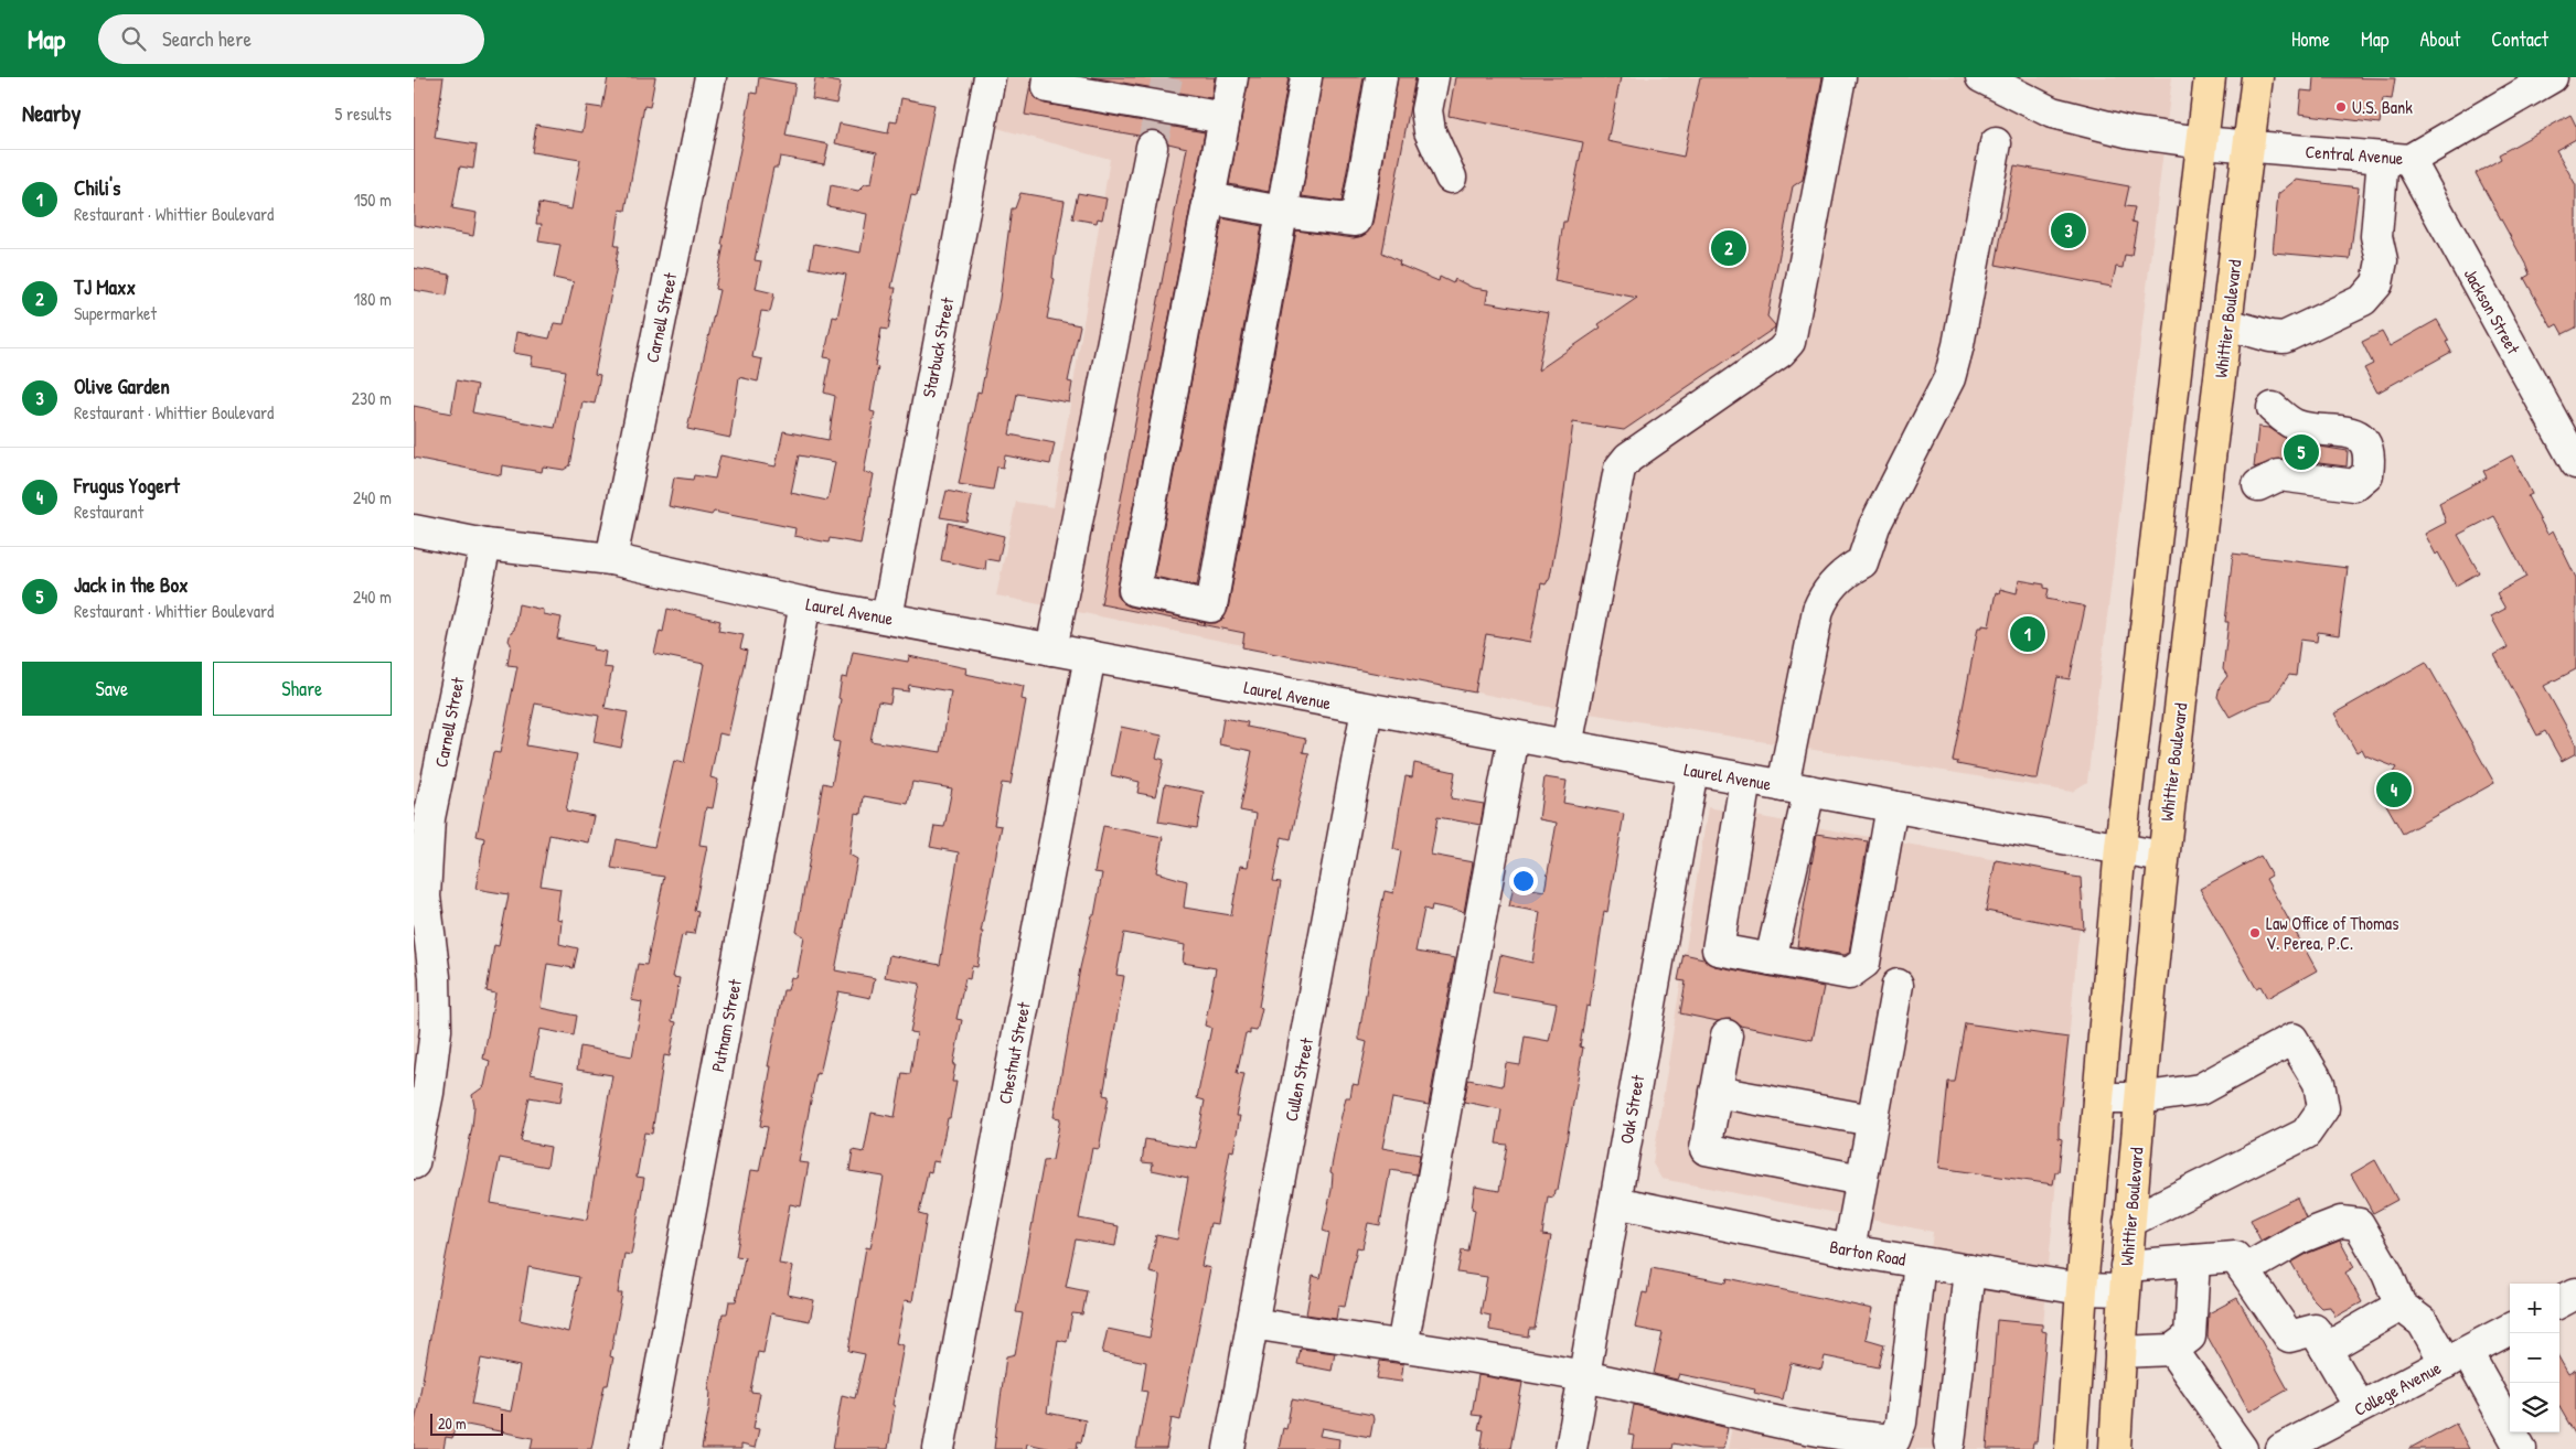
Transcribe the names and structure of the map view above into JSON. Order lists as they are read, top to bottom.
{
  "streets": {
    "main road": ["Whittier Boulevard"],
    "street": [
      "Central Avenue",
      "Jackson Street",
      "Carnell Street",
      "Starbuck Street",
      "Laurel Avenue",
      "Putnam Street",
      "Chestnut Street",
      "Cullen Street",
      "Oak Street",
      "Barton Road",
      "College Avenue"
    ]
  },
  "crossings": [
    ["Central Avenue", "Jackson Street"],
    ["Central Avenue", "Whittier Boulevard"],
    ["Carnell Street", "Laurel Avenue"],
    ["Whittier Boulevard", "Laurel Avenue"],
    ["Whittier Boulevard", "Barton Road"],
    ["Starbuck Street", "Laurel Avenue"],
    ["Laurel Avenue", "Putnam Street"],
    ["Laurel Avenue", "Chestnut Street"],
    ["Laurel Avenue", "Cullen Street"],
    ["Laurel Avenue", "Oak Street"],
    ["Oak Street", "Barton Road"]
  ],
  "places": ["U.S. Bank", "Law Office of Thomas V. Perea, P.C."],
  "scale_bar": "20 m",
  "page": {
    "header": "Map",
    "search": "Search here",
    "nav": [
      "Home",
      "Map",
      "About",
      "Contact"
    ],
    "heading": ["Nearby", "5 results"],
    "list": [
      {
        "mark": "1",
        "name": "Chili's",
        "note": "Restaurant · Whittier Boulevard",
        "value": "150 m"
      },
      {
        "mark": "2",
        "name": "TJ Maxx",
        "note": "Supermarket",
        "value": "180 m"
      },
      {
        "mark": "3",
        "name": "Olive Garden",
        "note": "Restaurant · Whittier Boulevard",
        "value": "230 m"
      },
      {
        "mark": "4",
        "name": "Frugus Yogert",
        "note": "Restaurant",
        "value": "240 m"
      },
      {
        "mark": "5",
        "name": "Jack in the Box",
        "note": "Restaurant · Whittier Boulevard",
        "value": "240 m"
      }
    ],
    "pins": [
      "3",
      "2",
      "5",
      "1",
      "4"
    ],
    "buttons": ["Save", "Share"],
    "map_buttons": ["+", "−"],
    "scale": "20 m"
  }
}
